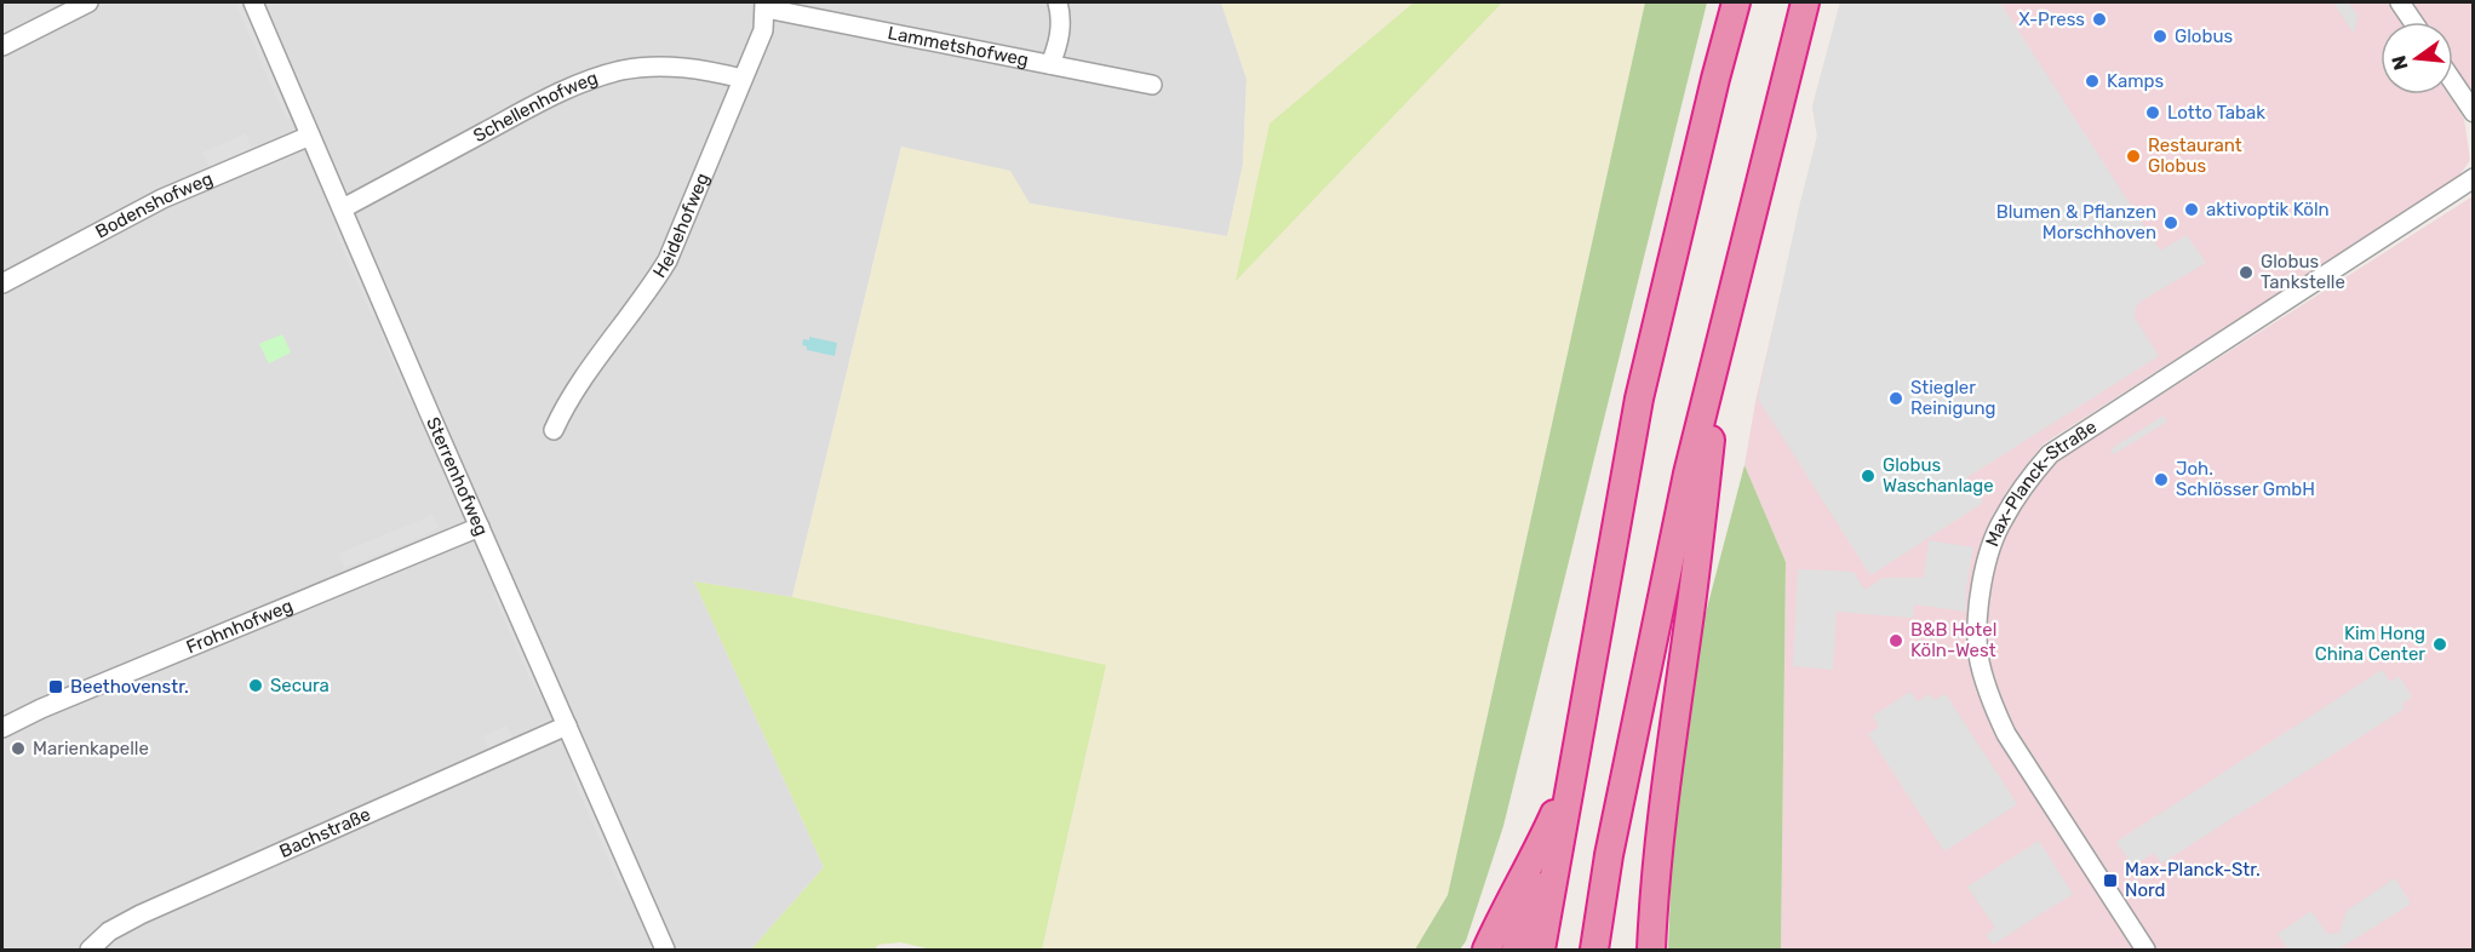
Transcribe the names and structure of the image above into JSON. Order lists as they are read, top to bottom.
{
  "streets": {
    "street": [
      "Lammetshofweg",
      "Schellenhofweg",
      "Bodenshofweg",
      "Heidehofweg",
      "Sterrenhofweg",
      "Max-Planck-Straße",
      "Frohnhofweg",
      "Bachstraße"
    ]
  },
  "crossings": [
    ["Lammetshofweg", "Heidehofweg"],
    ["Schellenhofweg", "Heidehofweg"],
    ["Schellenhofweg", "Sterrenhofweg"],
    ["Bodenshofweg", "Sterrenhofweg"],
    ["Sterrenhofweg", "Frohnhofweg"],
    ["Sterrenhofweg", "Bachstraße"]
  ],
  "places": {
    "other": [
      "X-Press",
      "Globus",
      "Kamps",
      "Lotto Tabak",
      "Restaurant Globus",
      "aktivoptik Köln",
      "Blumen & Pflanzen Morschhoven",
      "Globus Tankstelle",
      "Stiegler Reinigung",
      "Globus Waschanlage",
      "Joh. Schlösser GmbH",
      "B&B Hotel Köln-West",
      "Kim Hong China Center",
      "Secura",
      "Marienkapelle"
    ],
    "transit": ["Beethovenstr.", "Max-Planck-Str. Nord"]
  },
  "north": "left"
}
